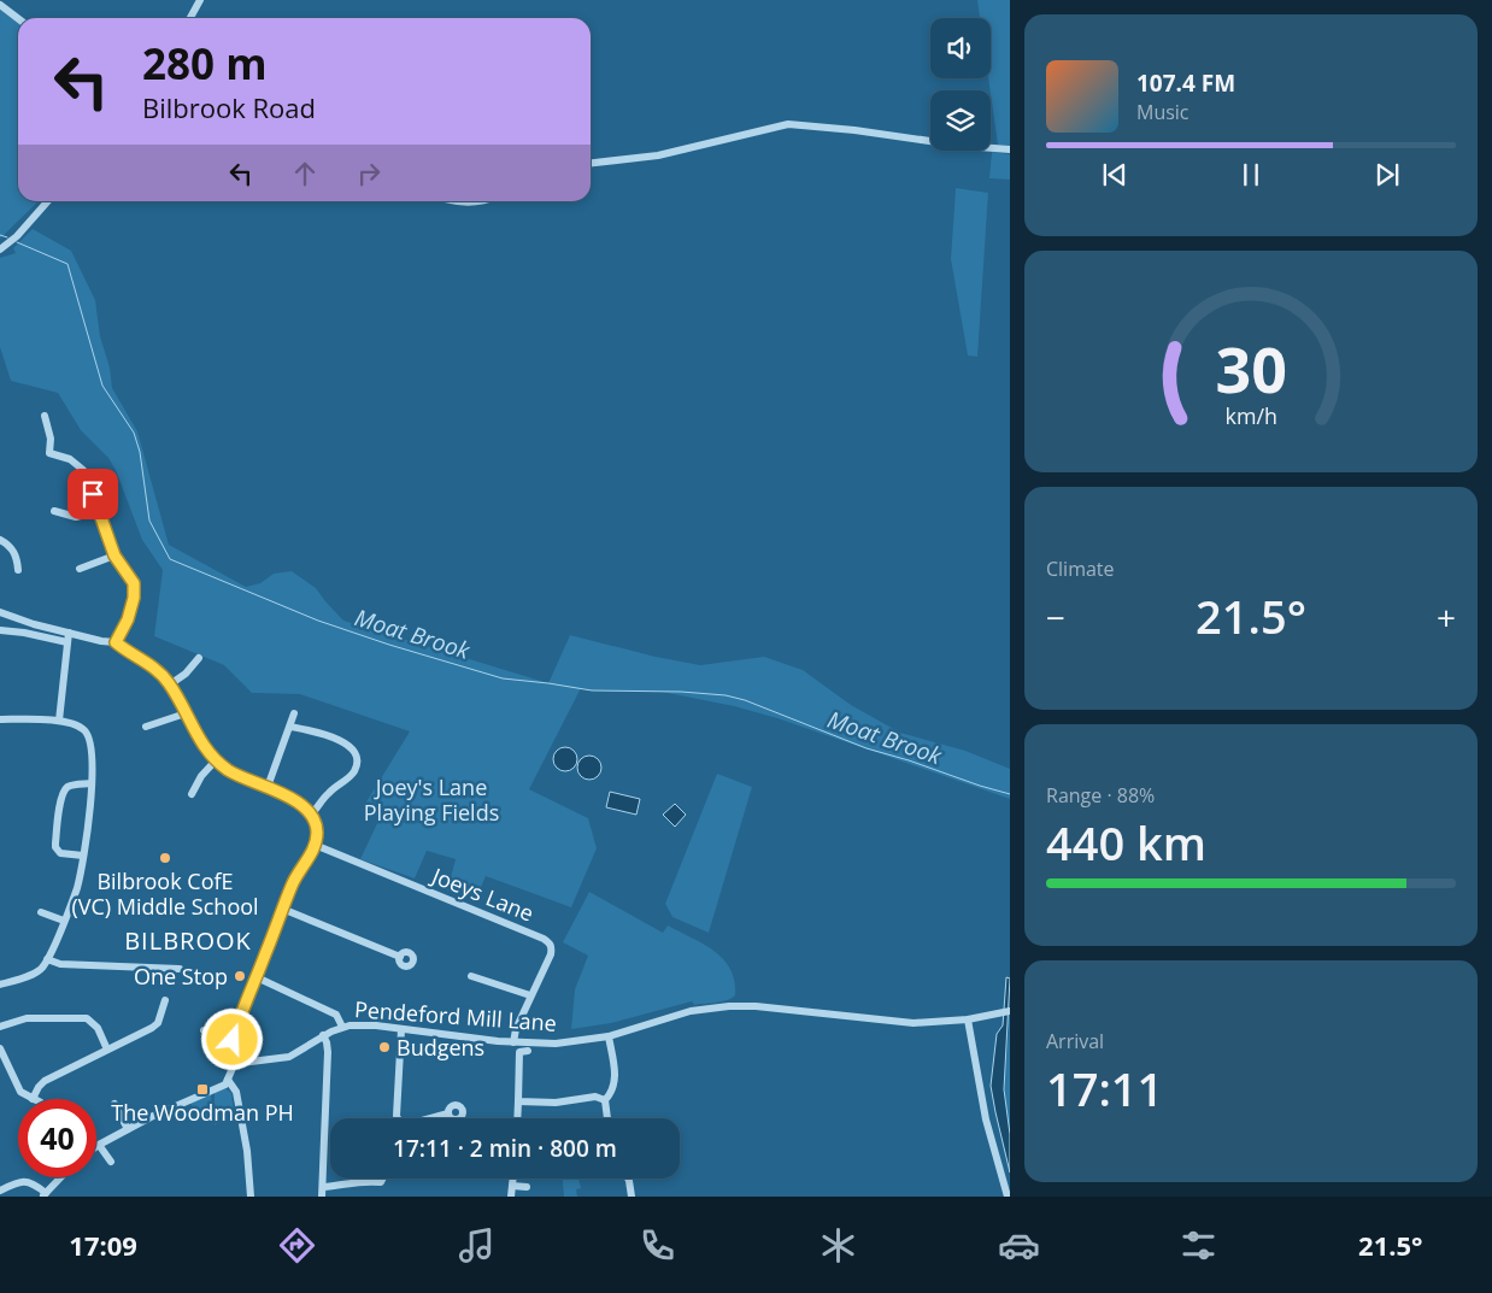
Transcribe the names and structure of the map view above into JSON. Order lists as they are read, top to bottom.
{
  "streets": {
    "street": ["Joeys Lane", "Pendeford Mill Lane"]
  },
  "crossings": [
    ["Joeys Lane", "Pendeford Mill Lane"]
  ],
  "districts": ["BILBROOK"],
  "water": ["Moat Brook"],
  "parks": ["Joey's Lane Playing Fields"],
  "places": {
    "other": ["Bilbrook CofE (VC) Middle School", "One Stop", "Budgens"],
    "transit": ["The Woodman PH"]
  },
  "page": {
    "turn": ["280 m", "Bilbrook Road"],
    "song": ["107.4 FM", "Music"],
    "tile": [
      "Climate",
      ["Range · 88%", "440 km"],
      ["Arrival", "17:11"]
    ],
    "heat": ["−", "21.5°", "+"],
    "limit": "40",
    "trip": "17:11 · 2 min · 800 m",
    "tabs": ["17:09", "21.5°"],
    "gauge": ["30", "km/h"]
  }
}
